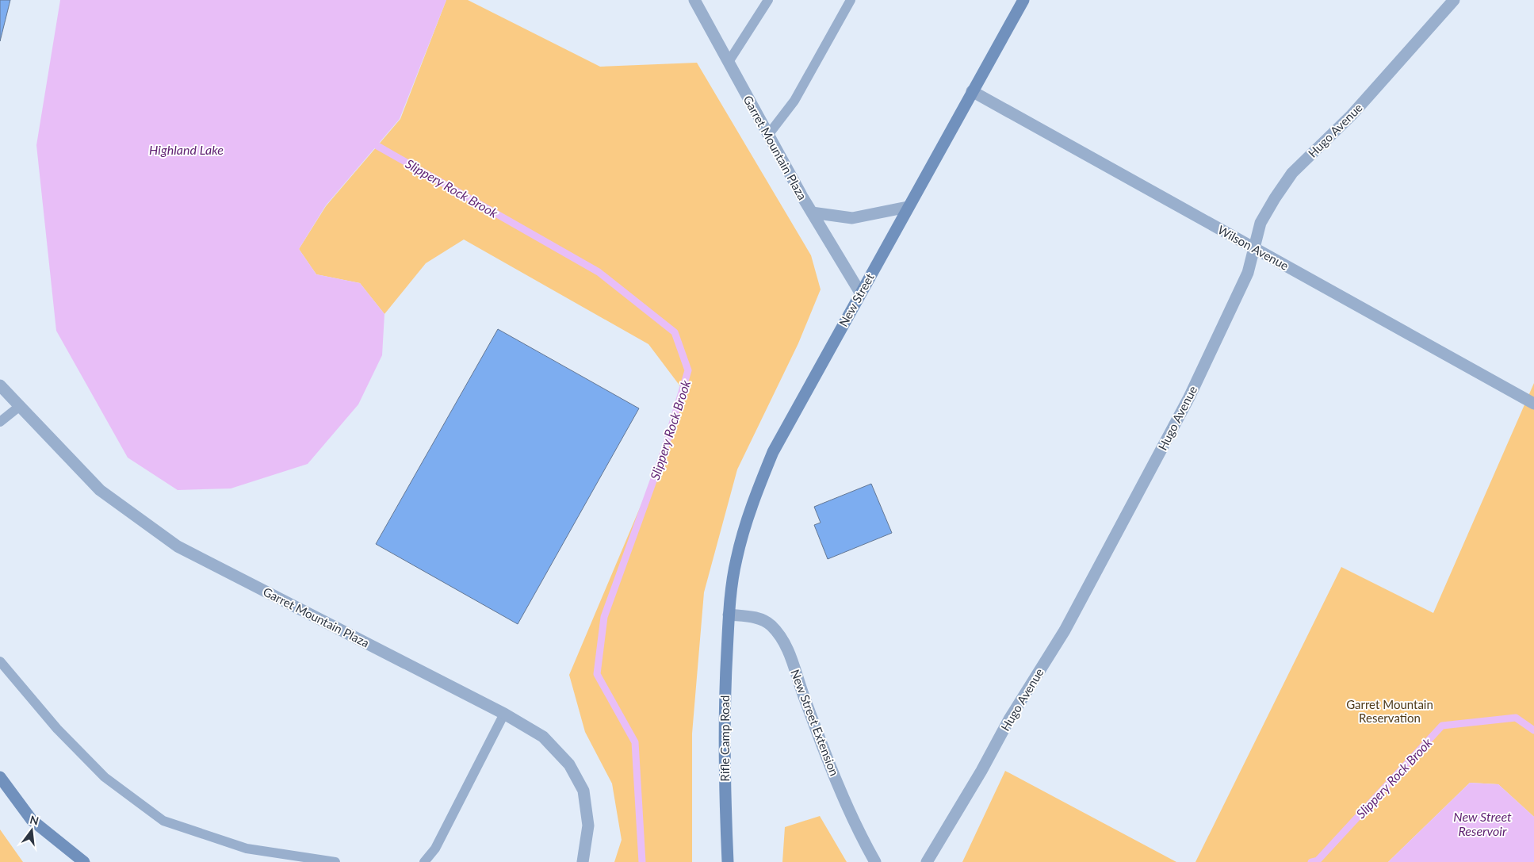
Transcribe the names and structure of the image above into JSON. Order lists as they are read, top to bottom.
{
  "streets": {
    "street": [
      "Hugo Avenue",
      "Garret Mountain Plaza",
      "Wilson Avenue",
      "New Street",
      "New Street Extension",
      "Rifle Camp Road"
    ]
  },
  "crossings": [
    ["Hugo Avenue", "Wilson Avenue"],
    ["Garret Mountain Plaza", "New Street"],
    ["Wilson Avenue", "New Street"],
    ["New Street", "New Street Extension"],
    ["New Street", "Rifle Camp Road"],
    ["New Street Extension", "Rifle Camp Road"]
  ],
  "water": ["Highland Lake", "Slippery Rock Brook", "New Street Reservoir"],
  "parks": ["Garret Mountain Reservation"],
  "north": "top"
}
